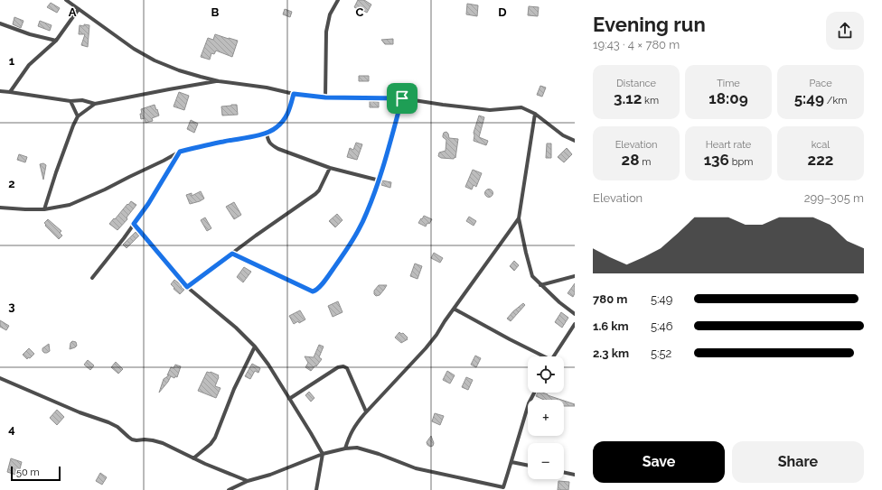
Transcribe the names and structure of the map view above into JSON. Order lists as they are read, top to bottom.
{
  "scale_bar": "50 m",
  "page": {
    "heading": ["Evening run", "19:43 · 4 × 780 m"],
    "stats": [
      ["Distance", "3.12 km"],
      ["Time", "18:09"],
      ["Pace", "5:49 /km"],
      ["Elevation", "28 m"],
      ["Heart rate", "136 bpm"],
      ["kcal", "222"]
    ],
    "chart": ["Elevation", "299–305 m"],
    "list": [
      {
        "name": "780 m",
        "note": "5:49"
      },
      {
        "name": "1.6 km",
        "note": "5:46"
      },
      {
        "name": "2.3 km",
        "note": "5:52"
      }
    ],
    "map_buttons": ["+", "−"],
    "buttons": ["Save", "Share"],
    "scale": "50 m"
  },
  "grid": {
    "columns": [
      "A",
      "B",
      "C",
      "D"
    ],
    "rows": [
      "1",
      "2",
      "3",
      "4"
    ]
  }
}
